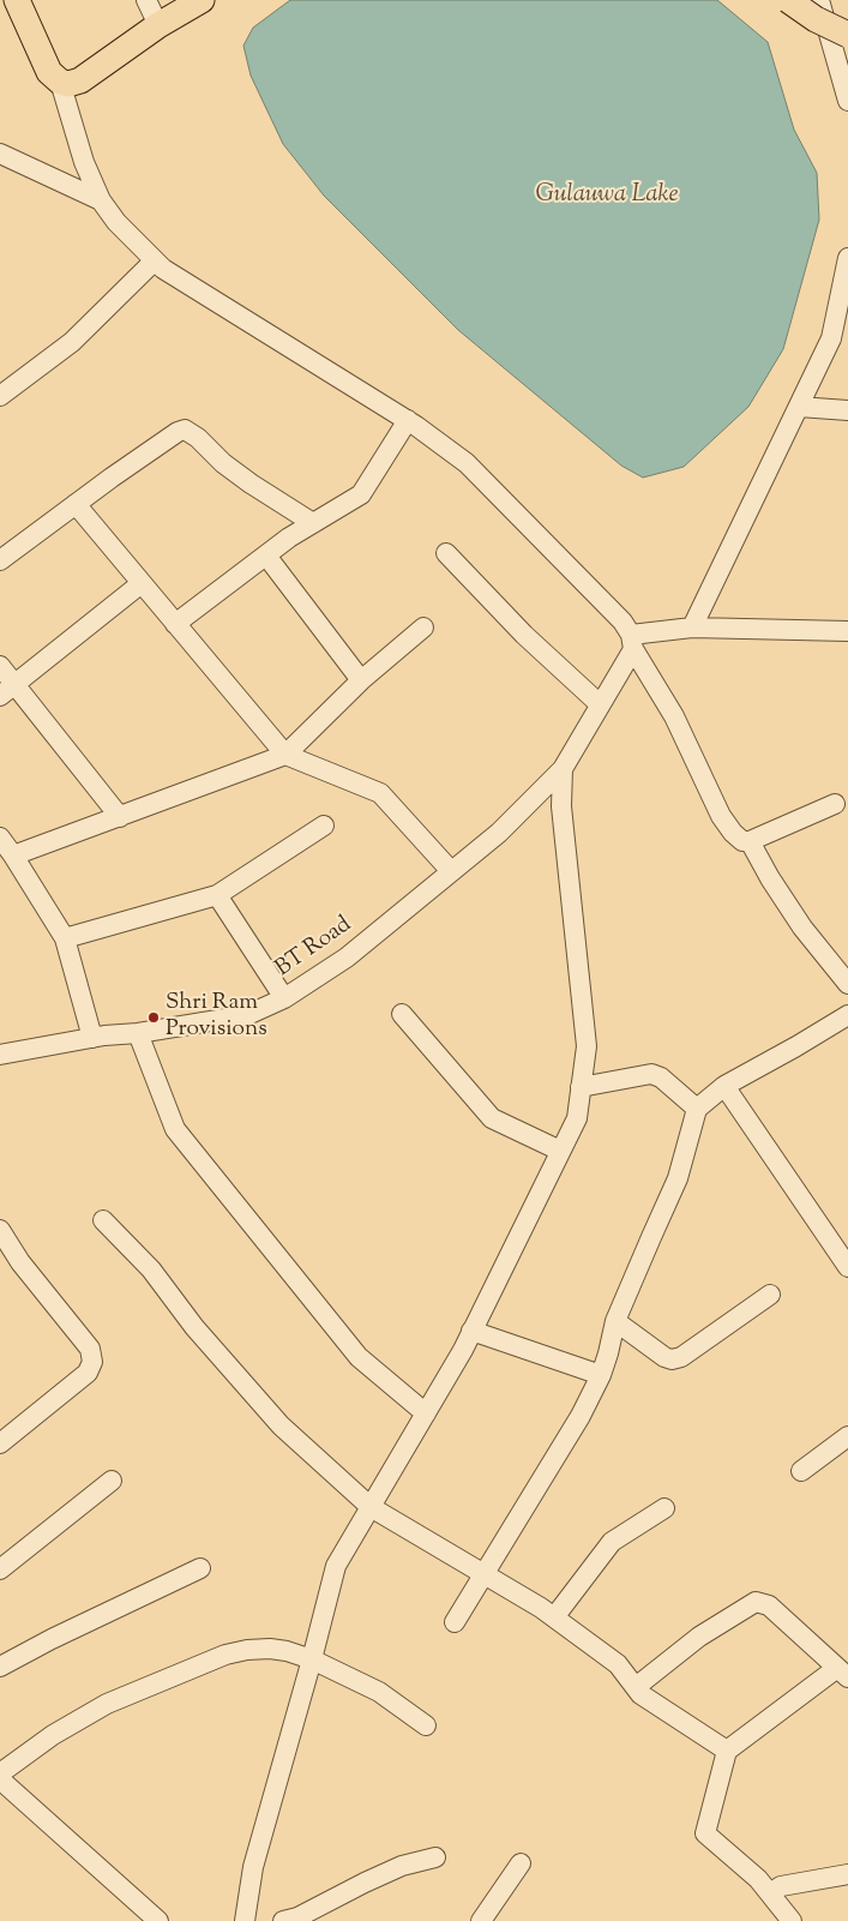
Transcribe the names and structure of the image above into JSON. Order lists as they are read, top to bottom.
{
  "streets": {
    "street": ["BT Road"]
  },
  "water": ["Gulauwa Lake"],
  "places": ["Shri Ram Provisions"]
}
